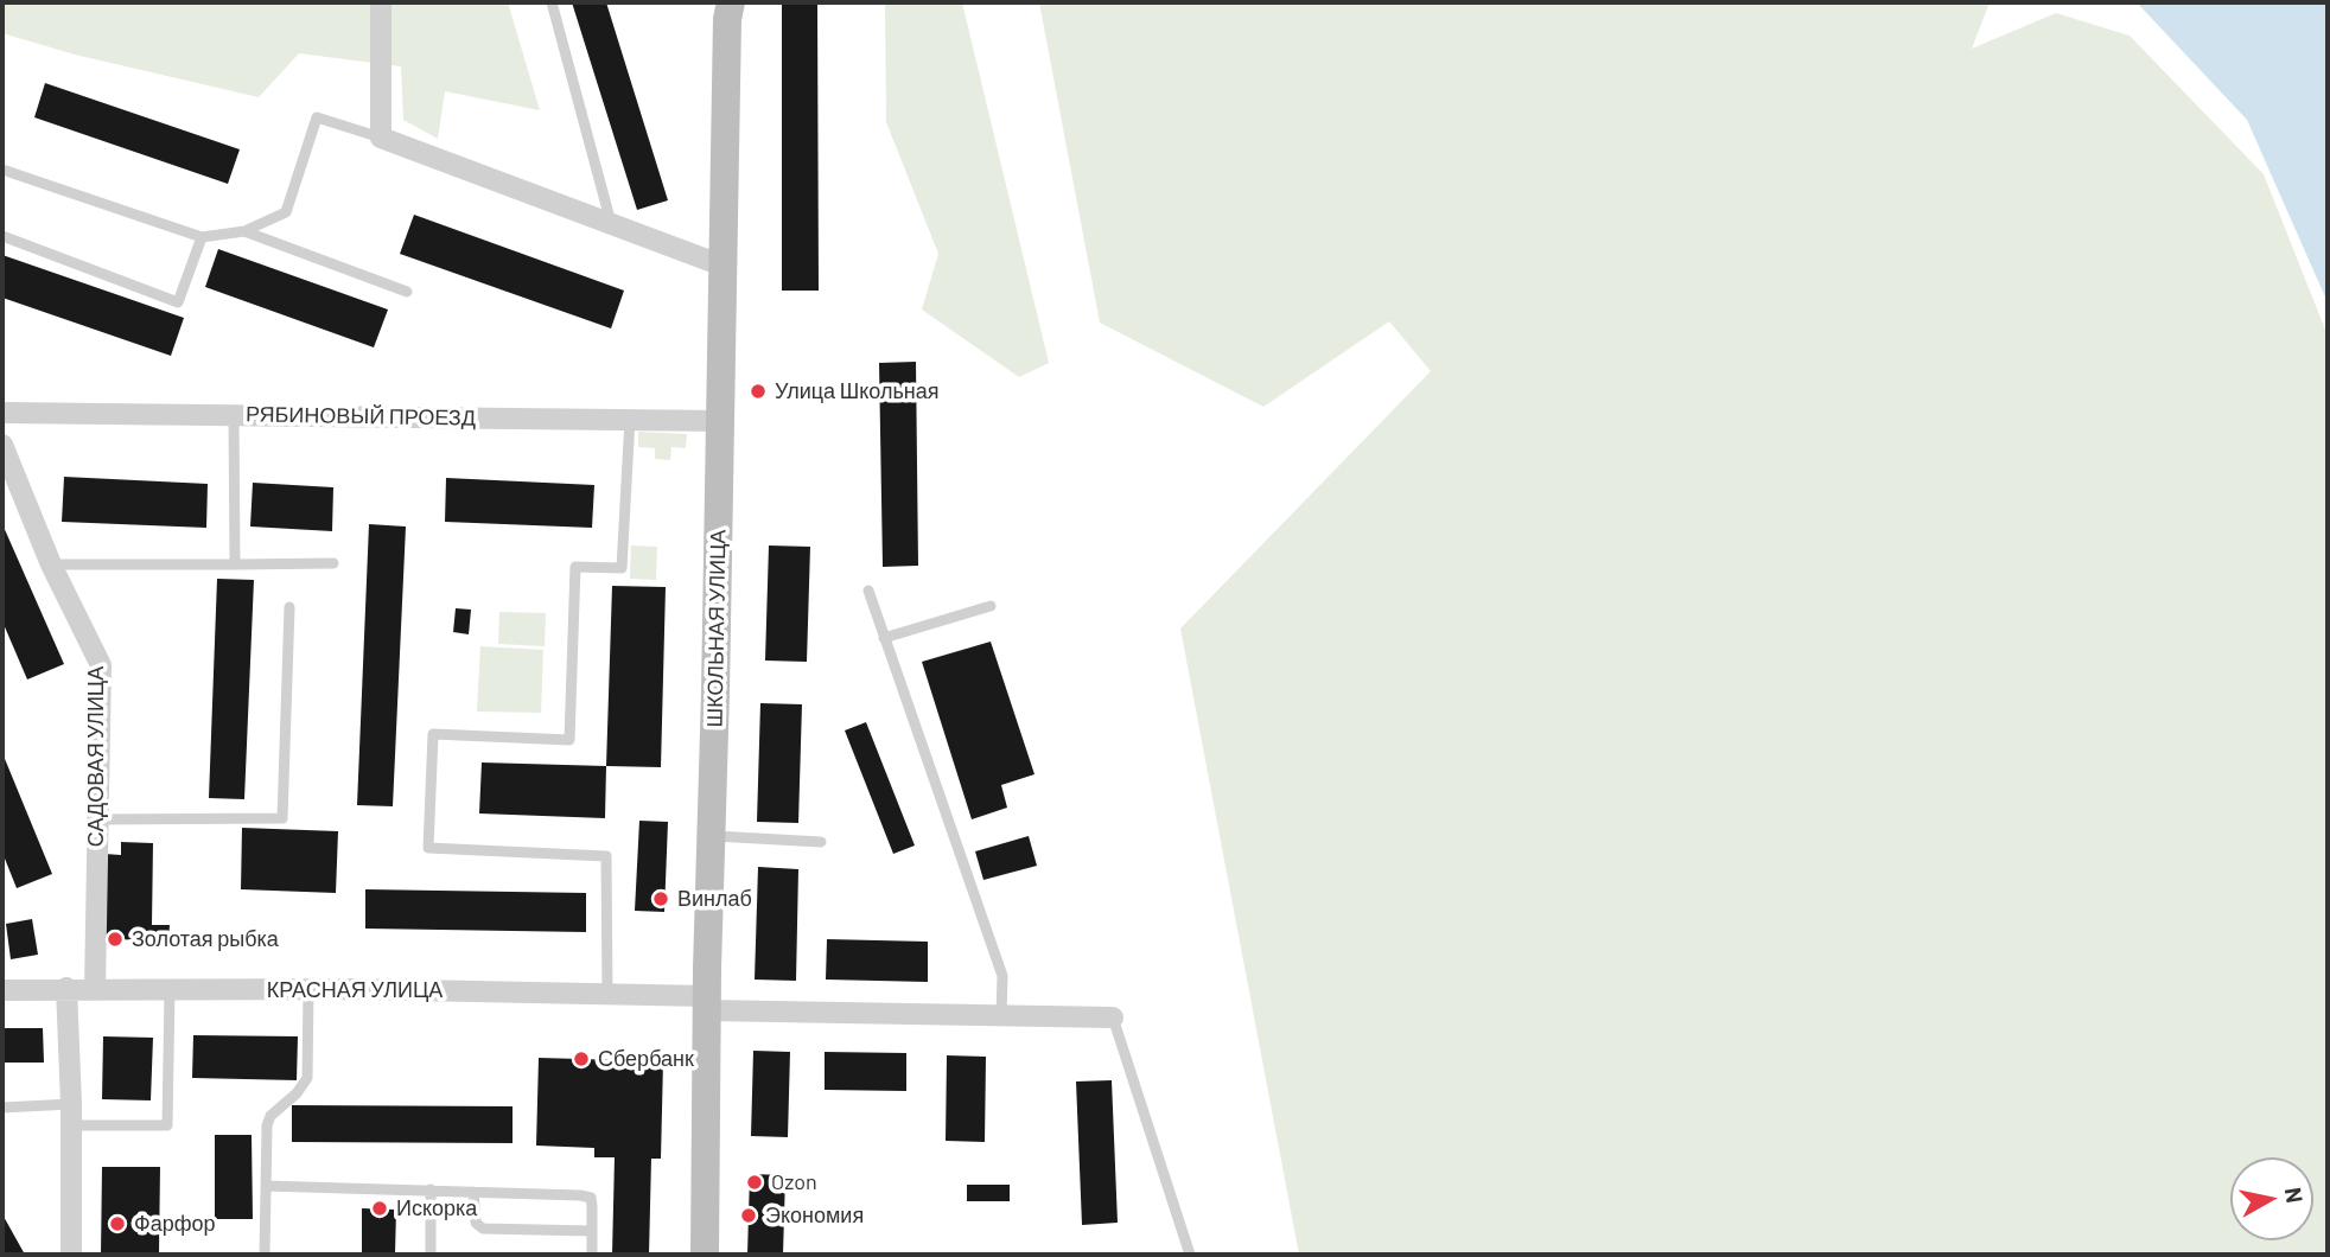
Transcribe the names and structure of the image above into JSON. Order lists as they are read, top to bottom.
{
  "streets": {
    "street": [
      "РЯБИНОВЫЙ ПРОЕЗД",
      "ШКОЛЬНАЯ УЛИЦА",
      "САДОВАЯ УЛИЦА",
      "КРАСНАЯ УЛИЦА"
    ]
  },
  "crossings": [
    ["РЯБИНОВЫЙ ПРОЕЗД", "ШКОЛЬНАЯ УЛИЦА"],
    ["ШКОЛЬНАЯ УЛИЦА", "КРАСНАЯ УЛИЦА"],
    ["САДОВАЯ УЛИЦА", "КРАСНАЯ УЛИЦА"]
  ],
  "places": [
    "Улица Школьная",
    "Винлаб",
    "Золотая рыбка",
    "Сбербанк",
    "Ozon",
    "Искорка",
    "Экономия",
    "Фарфор"
  ],
  "north": "right"
}
